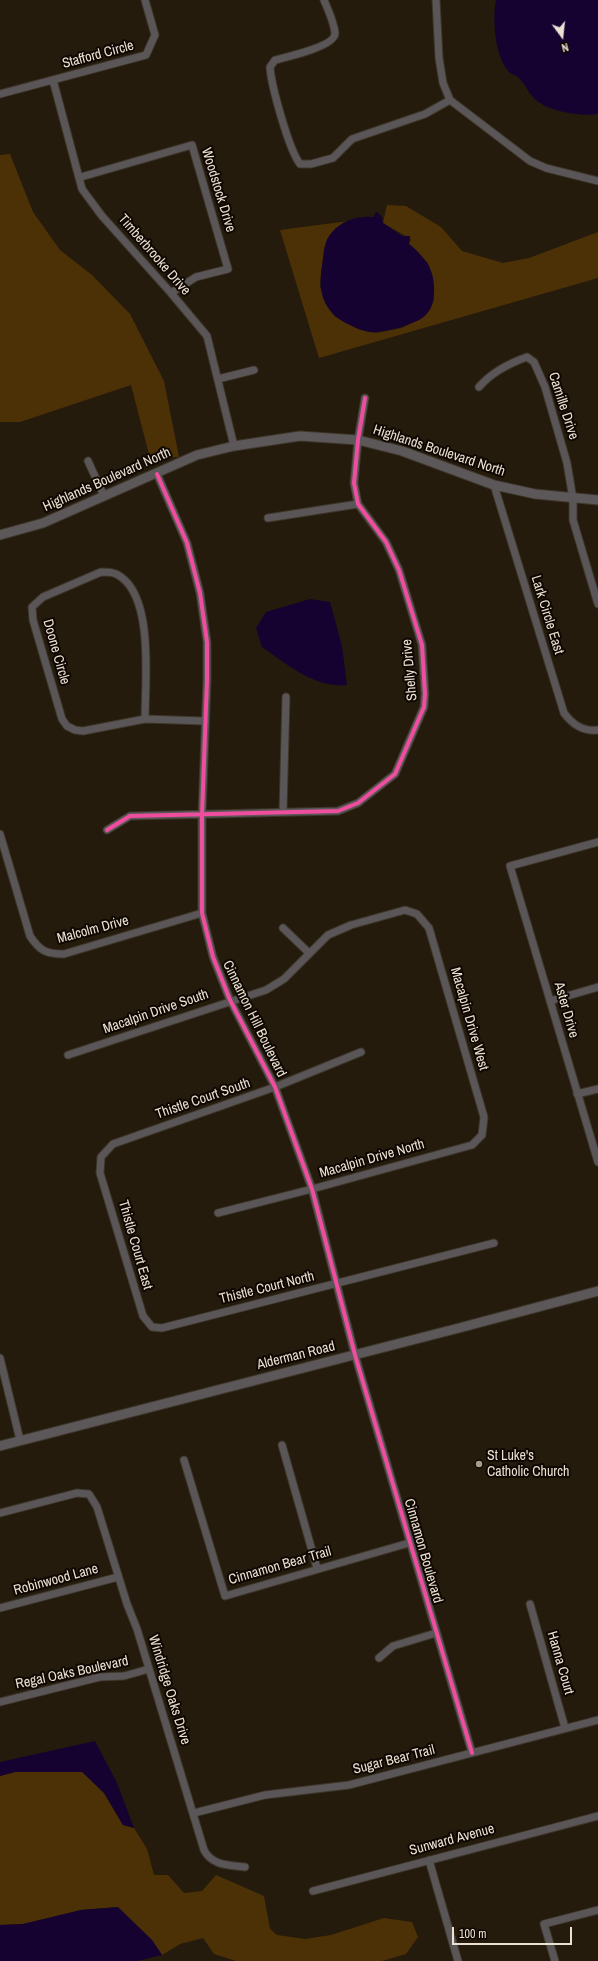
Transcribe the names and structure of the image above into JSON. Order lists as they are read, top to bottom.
{
  "streets": {
    "street": [
      "Stafford Circle",
      "Woodstock Drive",
      "Timberbrooke Drive",
      "Camille Drive",
      "Highlands Boulevard North",
      "Lark Circle East",
      "Doone Circle",
      "Shelly Drive",
      "Malcolm Drive",
      "Aster Drive",
      "Macalpin Drive South",
      "Cinnamon Hill Boulevard",
      "Macalpin Drive West",
      "Thistle Court South",
      "Macalpin Drive North",
      "Thistle Court East",
      "Thistle Court North",
      "Alderman Road",
      "Cinnamon Boulevard",
      "Cinnamon Bear Trail",
      "Robinwood Lane",
      "Hanna Court",
      "Regal Oaks Boulevard",
      "Windridge Oaks Drive",
      "Sugar Bear Trail",
      "Sunward Avenue"
    ]
  },
  "crossings": [
    ["Stafford Circle", "Timberbrooke Drive"],
    ["Woodstock Drive", "Timberbrooke Drive"],
    ["Timberbrooke Drive", "Highlands Boulevard North"],
    ["Camille Drive", "Highlands Boulevard North"],
    ["Highlands Boulevard North", "Lark Circle East"],
    ["Highlands Boulevard North", "Shelly Drive"],
    ["Highlands Boulevard North", "Cinnamon Hill Boulevard"],
    ["Doone Circle", "Cinnamon Hill Boulevard"],
    ["Shelly Drive", "Cinnamon Hill Boulevard"],
    ["Malcolm Drive", "Cinnamon Hill Boulevard"],
    ["Macalpin Drive South", "Cinnamon Hill Boulevard"],
    ["Macalpin Drive South", "Macalpin Drive West"],
    ["Cinnamon Hill Boulevard", "Thistle Court South"],
    ["Cinnamon Hill Boulevard", "Macalpin Drive North"],
    ["Cinnamon Hill Boulevard", "Thistle Court North"],
    ["Cinnamon Hill Boulevard", "Alderman Road"],
    ["Cinnamon Hill Boulevard", "Cinnamon Boulevard"],
    ["Macalpin Drive West", "Macalpin Drive North"],
    ["Thistle Court South", "Thistle Court East"],
    ["Thistle Court East", "Thistle Court North"],
    ["Alderman Road", "Cinnamon Boulevard"],
    ["Cinnamon Boulevard", "Cinnamon Bear Trail"],
    ["Cinnamon Boulevard", "Sugar Bear Trail"],
    ["Robinwood Lane", "Windridge Oaks Drive"],
    ["Hanna Court", "Sugar Bear Trail"],
    ["Regal Oaks Boulevard", "Windridge Oaks Drive"],
    ["Windridge Oaks Drive", "Sugar Bear Trail"]
  ],
  "places": ["St Luke's Catholic Church"],
  "scale_bar": "100 m",
  "north": "bottom"
}
